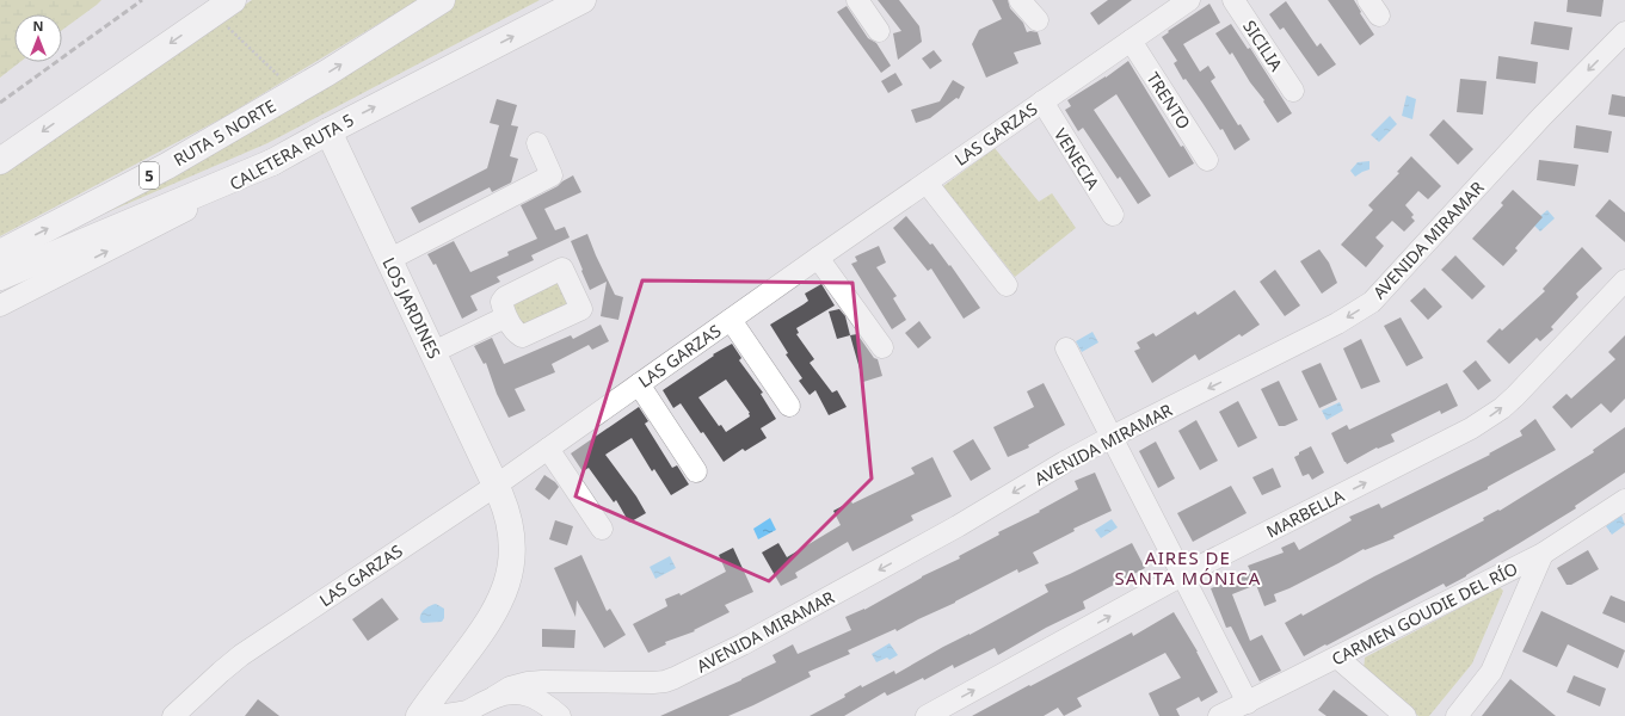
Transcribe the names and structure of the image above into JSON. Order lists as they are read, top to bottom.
{
  "streets": {
    "main road": [
      "RUTA 5 NORTE",
      "CALETERA RUTA 5",
      "5",
      "LOS JARDINES"
    ],
    "street": [
      "SICILIA",
      "TRENTO",
      "LAS GARZAS",
      "VENECIA",
      "AVENIDA MIRAMAR",
      "MARBELLA",
      "CARMEN GOUDIE DEL RÍO"
    ]
  },
  "crossings": [
    ["TRENTO", "LAS GARZAS"],
    ["LAS GARZAS", "VENECIA"],
    ["LAS GARZAS", "LOS JARDINES"],
    ["CALETERA RUTA 5", "LOS JARDINES"]
  ],
  "one_way": ["AVENIDA MIRAMAR", "MARBELLA"],
  "districts": ["AIRES DE SANTA MÓNICA"],
  "north": "top"
}
